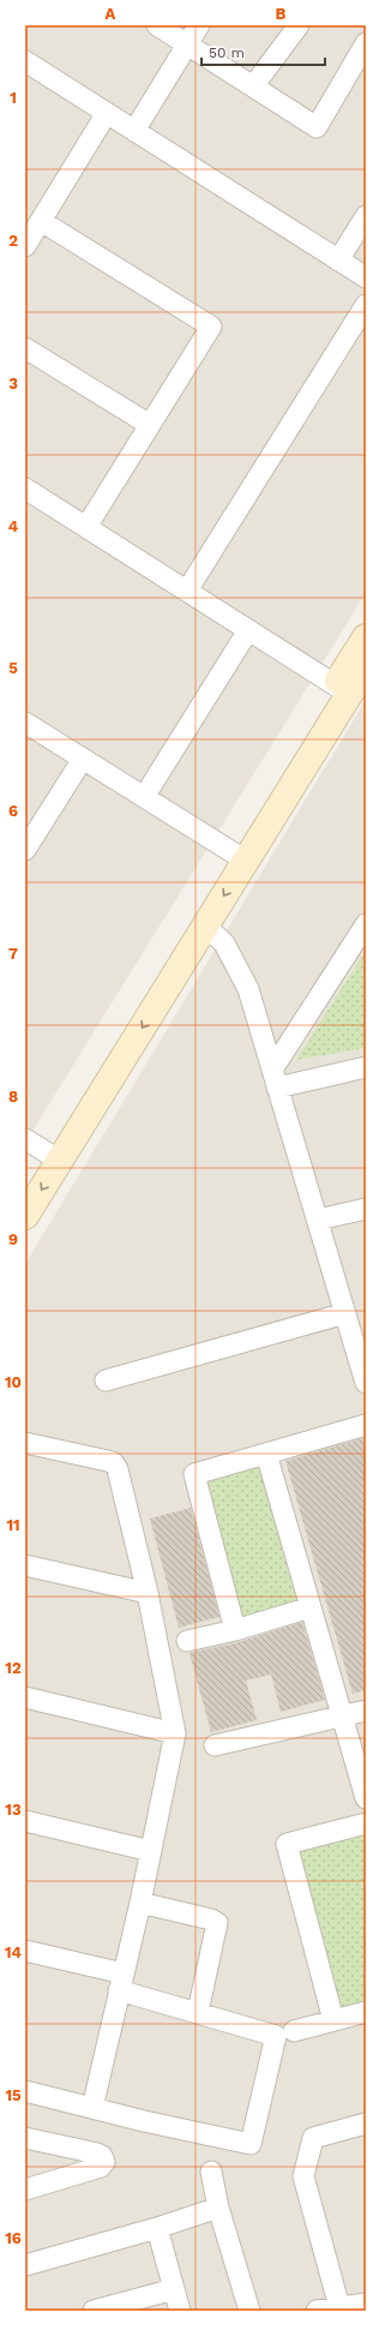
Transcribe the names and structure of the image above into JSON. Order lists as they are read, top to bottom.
{
  "scale_bar": "50 m",
  "grid": {
    "columns": ["A", "B"],
    "rows": [
      "1",
      "2",
      "3",
      "4",
      "5",
      "6",
      "7",
      "8",
      "9",
      "10",
      "11",
      "12",
      "13",
      "14",
      "15",
      "16"
    ]
  }
}
